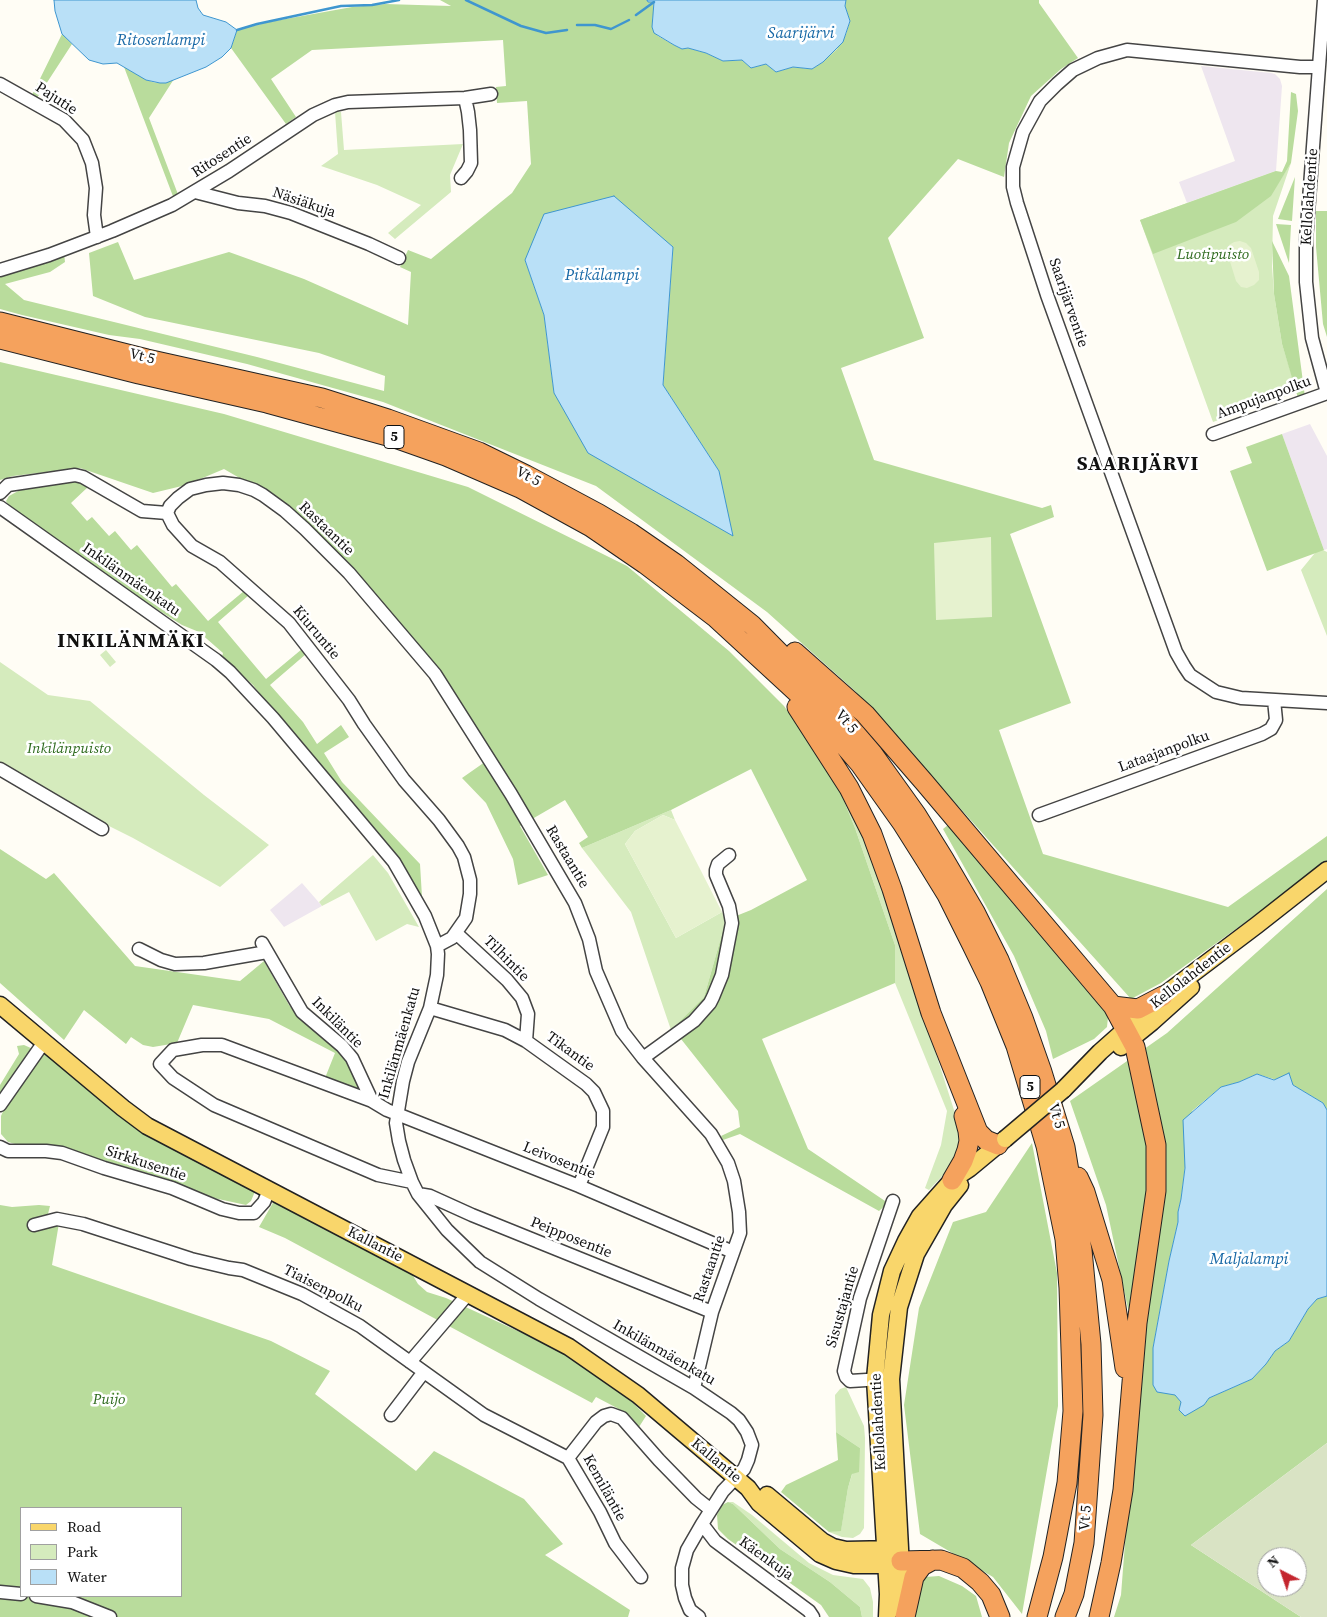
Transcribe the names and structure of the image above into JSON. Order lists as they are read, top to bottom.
{
  "streets": {
    "highway": ["Vt 5", "5"],
    "main road": ["Kellolahdentie", "Kallantie"],
    "street": [
      "Pajutie",
      "Ritosentie",
      "Näsiäkuja",
      "Saarijärventie",
      "Ampujanpolku",
      "Rastaantie",
      "Inkilänmäenkatu",
      "Kiuruntie",
      "Lataajanpolku",
      "Tilhintie",
      "Inkiläntie",
      "Tikantie",
      "Leivosentie",
      "Sirkkusentie",
      "Peipposentie",
      "Tiaisenpolku",
      "Sisustajantie",
      "Kemiläntie",
      "Käenkuja"
    ]
  },
  "crossings": [
    ["Pajutie", "Ritosentie"],
    ["Ritosentie", "Näsiäkuja"],
    ["Kellolahdentie", "Saarijärventie"],
    ["Kellolahdentie", "Ampujanpolku"],
    ["Kellolahdentie", "Kallantie"],
    ["Kellolahdentie", "Sisustajantie"],
    ["Saarijärventie", "Lataajanpolku"],
    ["Rastaantie", "Inkilänmäenkatu"],
    ["Rastaantie", "Kiuruntie"],
    ["Rastaantie", "Leivosentie"],
    ["Rastaantie", "Peipposentie"],
    ["Inkilänmäenkatu", "Kiuruntie"],
    ["Inkilänmäenkatu", "Tikantie"],
    ["Inkilänmäenkatu", "Leivosentie"],
    ["Inkilänmäenkatu", "Peipposentie"],
    ["Inkilänmäenkatu", "Kallantie"],
    ["Inkilänmäenkatu", "Kemiläntie"],
    ["Inkilänmäenkatu", "Käenkuja"],
    ["Kiuruntie", "Tilhintie"],
    ["Tilhintie", "Tikantie"],
    ["Inkiläntie", "Leivosentie"],
    ["Tikantie", "Leivosentie"],
    ["Sirkkusentie", "Kallantie"],
    ["Tiaisenpolku", "Kemiläntie"]
  ],
  "districts": ["SAARIJÄRVI", "INKILÄNMÄKI"],
  "water": [
    "Saarijärvi",
    "Ritosenlampi",
    "Pitkälampi",
    "Maljalampi"
  ],
  "parks": ["Luotipuisto", "Inkilänpuisto", "Puijo"],
  "legend": ["Road", "Park", "Water"],
  "north": "top left"
}
